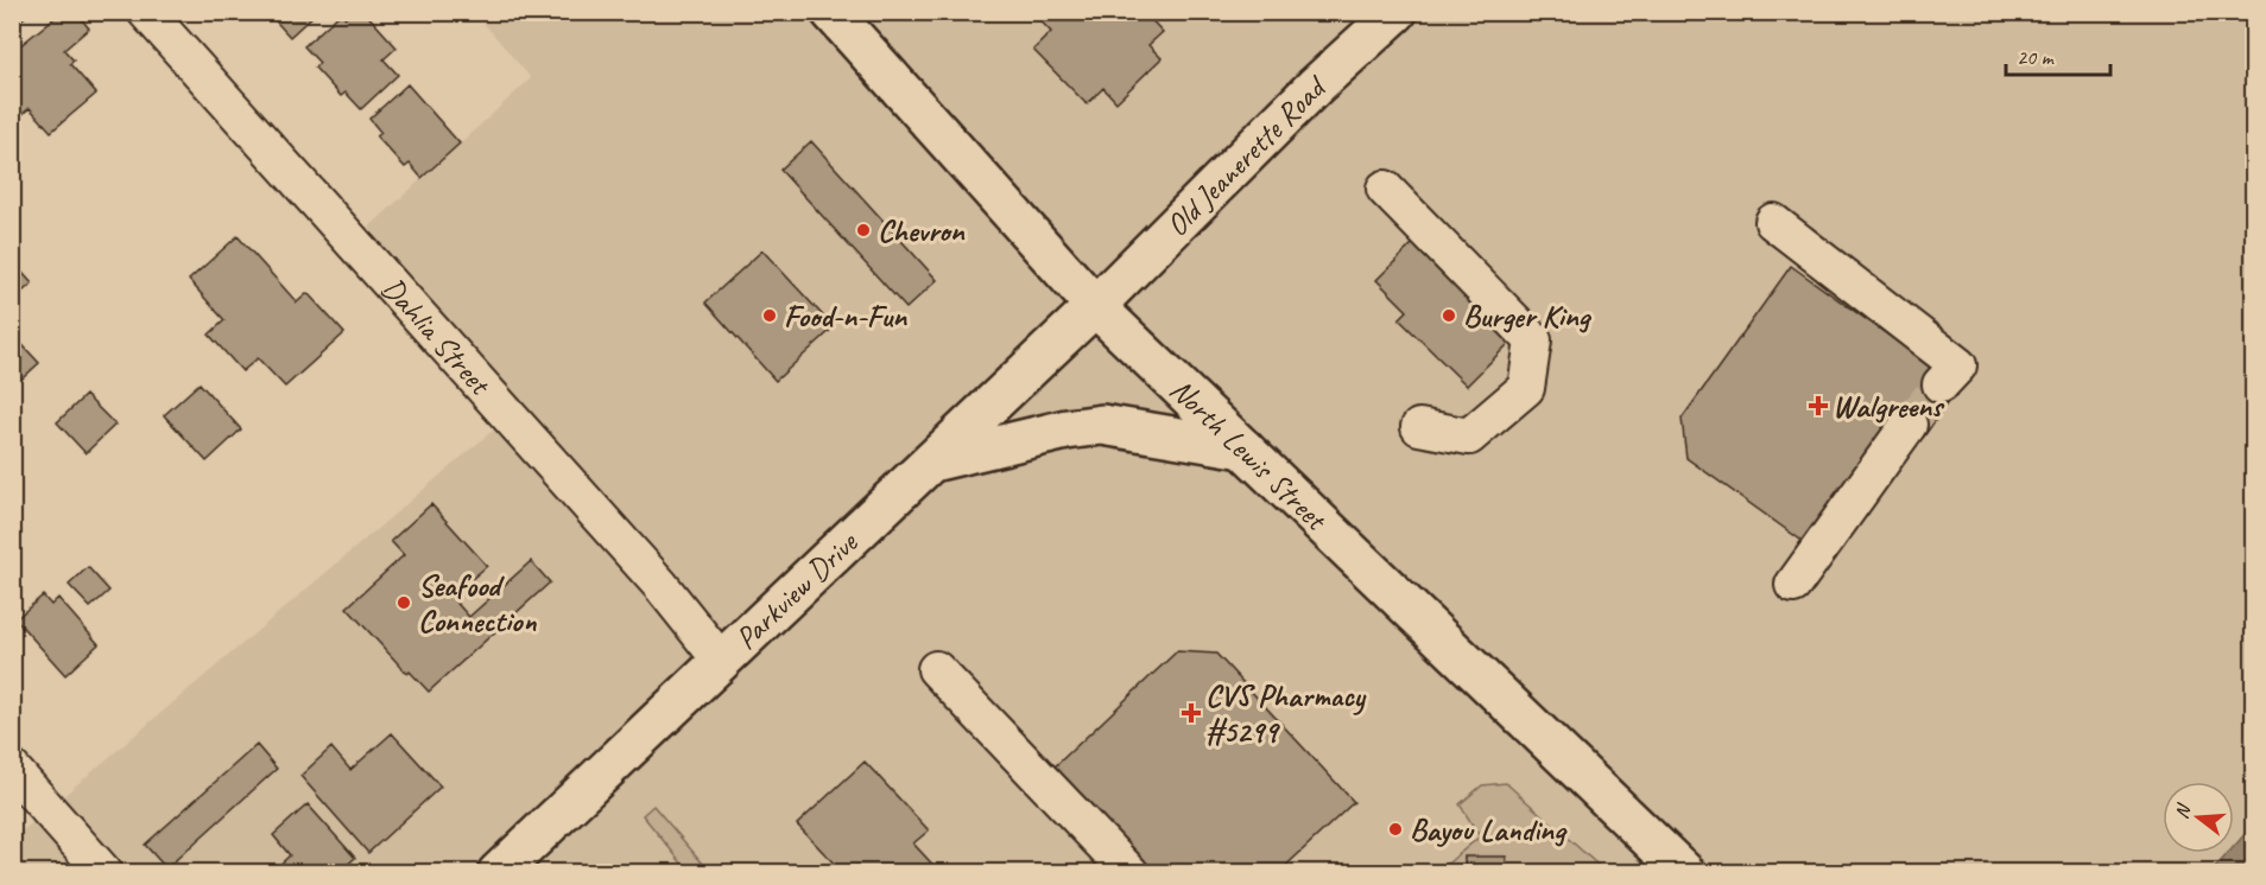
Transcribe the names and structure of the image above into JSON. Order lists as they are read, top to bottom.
{
  "streets": {
    "main road": ["Old Jeanerette Road", "North Lewis Street", "Parkview Drive"],
    "street": ["Dahlia Street"]
  },
  "crossings": [
    ["Old Jeanerette Road", "North Lewis Street"],
    ["Old Jeanerette Road", "Parkview Drive"],
    ["Dahlia Street", "Parkview Drive"],
    ["North Lewis Street", "Parkview Drive"]
  ],
  "places": {
    "other": [
      "Chevron",
      "Food-n-Fun",
      "Burger King",
      "Seafood Connection",
      "Bayou Landing"
    ],
    "health": ["Walgreens", "CVS Pharmacy #5299"]
  },
  "scale_bar": "20 m",
  "north": "left"
}
